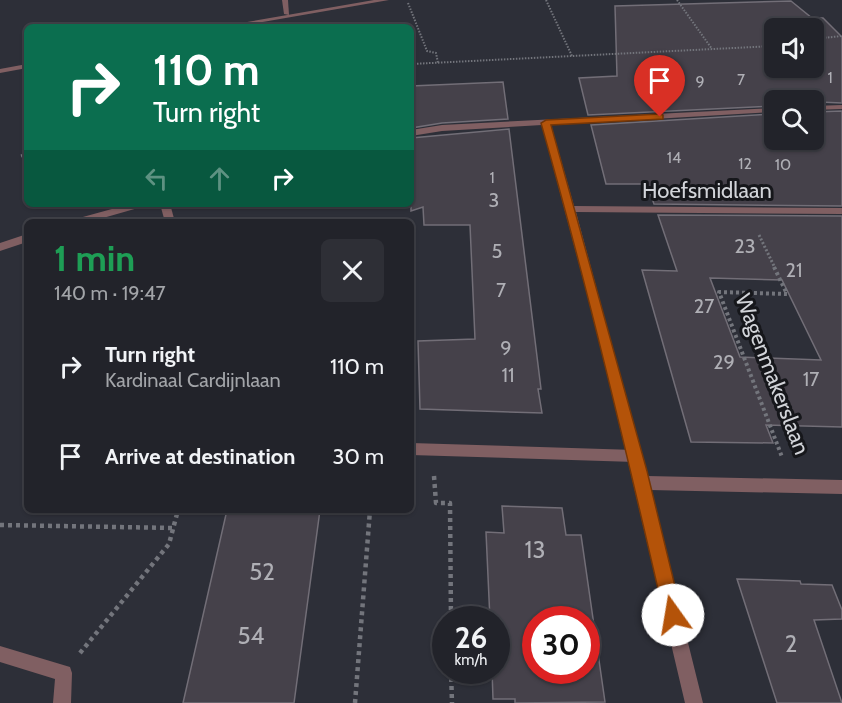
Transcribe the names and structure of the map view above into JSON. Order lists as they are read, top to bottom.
{
  "streets": {
    "street": ["Hoefsmidlaan", "Wagenmakerslaan"]
  },
  "crossings": [
    ["Hoefsmidlaan", "Wagenmakerslaan"]
  ],
  "house_numbers": [
    "1",
    "7",
    "9",
    "14",
    "12",
    "10",
    "1",
    "3",
    "23",
    "5",
    "21",
    "7",
    "27",
    "9",
    "29",
    "11",
    "17",
    "13",
    "52",
    "54",
    "2"
  ],
  "page": {
    "turn": ["110 m", "Turn right"],
    "heading": ["1 min", "140 m · 19:47"],
    "list": [
      {
        "name": "Turn right",
        "note": "Kardinaal Cardijnlaan",
        "value": "110 m"
      },
      {
        "name": "Arrive at destination",
        "value": "30 m"
      }
    ],
    "speed": "26 km/h",
    "limit": "30"
  }
}
